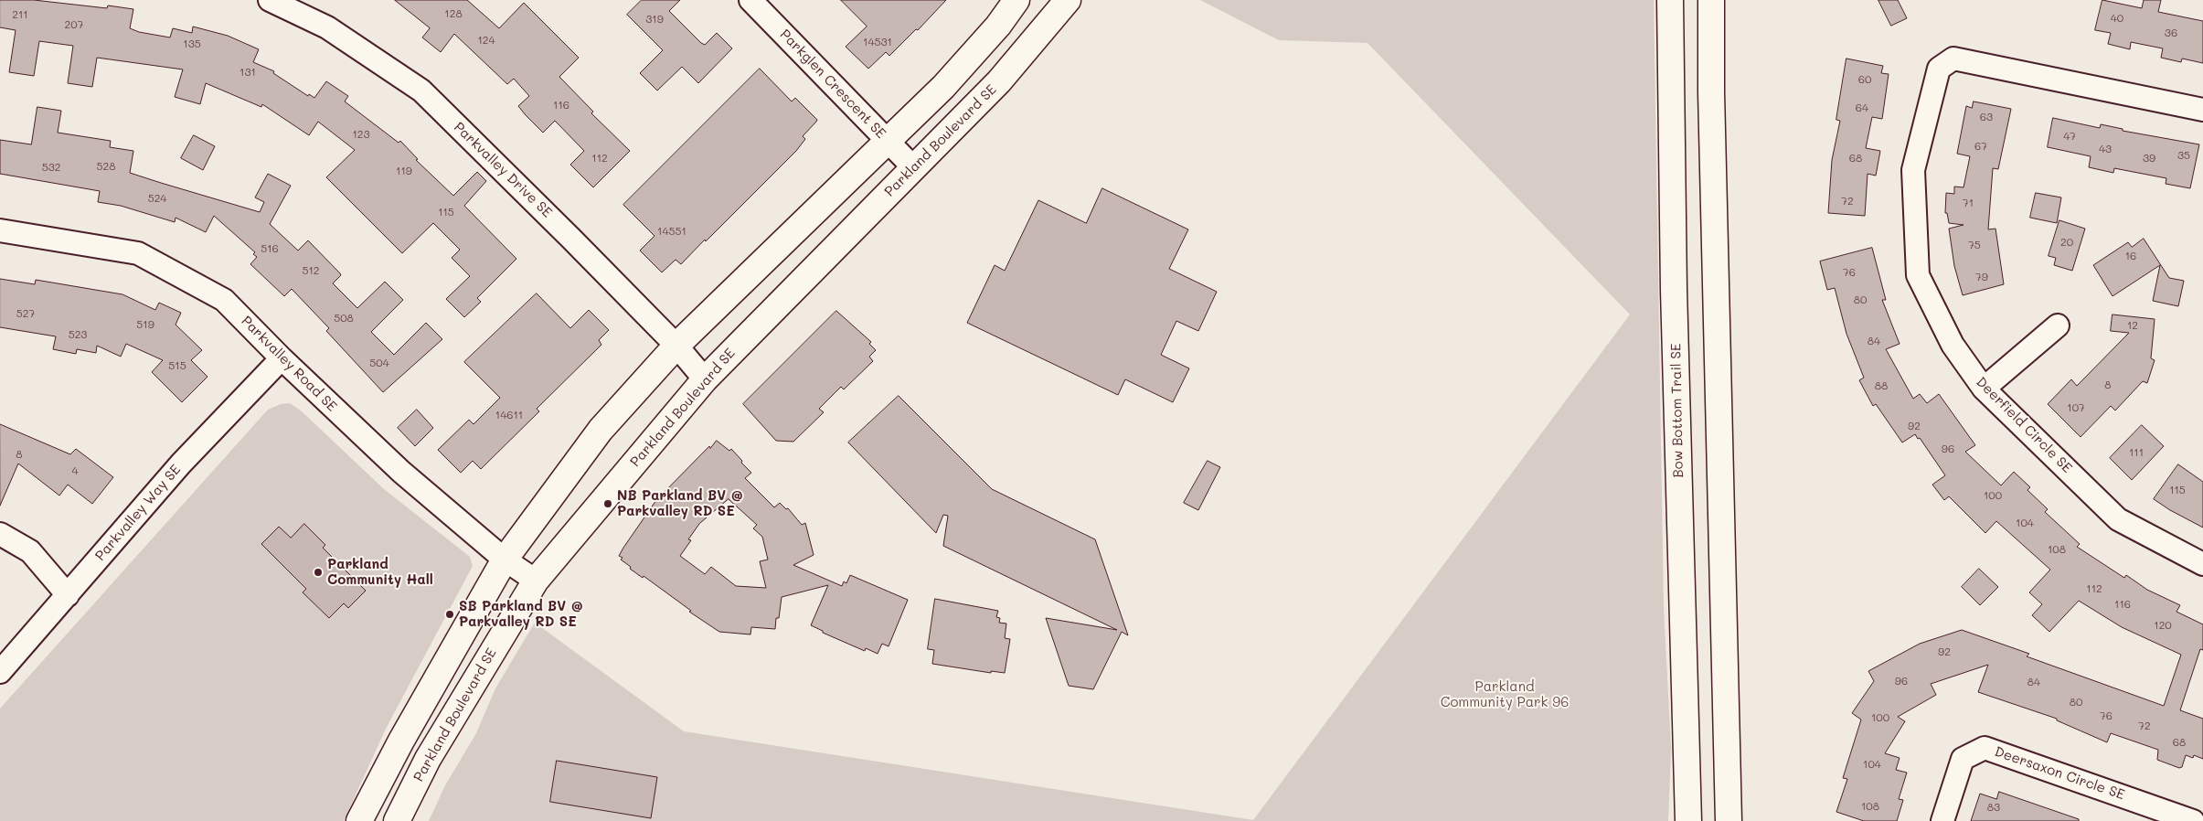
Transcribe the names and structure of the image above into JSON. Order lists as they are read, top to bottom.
{
  "streets": {
    "street": [
      "Parkglen Crescent SE",
      "Parkland Boulevard SE",
      "Parkvalley Drive SE",
      "Parkvalley Road SE",
      "Bow Bottom Trail SE",
      "Deerfield Circle SE",
      "Parkvalley Way SE",
      "Deersaxon Circle SE"
    ]
  },
  "crossings": [
    ["Parkglen Crescent SE", "Parkland Boulevard SE"],
    ["Parkland Boulevard SE", "Parkvalley Drive SE"],
    ["Parkland Boulevard SE", "Parkvalley Road SE"],
    ["Parkvalley Road SE", "Parkvalley Way SE"]
  ],
  "parks": ["Parkland Community Park 96"],
  "places": ["NB Parkland BV @ Parkvalley RD SE", "Parkland Community Hall", "SB Parkland BV @ Parkvalley RD SE"],
  "house_numbers": [
    "128",
    "211",
    "40",
    "319",
    "207",
    "36",
    "124",
    "14531",
    "135",
    "131",
    "60",
    "116",
    "64",
    "63",
    "123",
    "47",
    "67",
    "43",
    "35",
    "112",
    "68",
    "39",
    "528",
    "532",
    "119",
    "524",
    "72",
    "71",
    "115",
    "14551",
    "20",
    "75",
    "516",
    "16",
    "512",
    "76",
    "79",
    "80",
    "527",
    "508",
    "519",
    "12",
    "523",
    "84",
    "504",
    "515",
    "8",
    "88",
    "107",
    "14611",
    "92",
    "96",
    "111",
    "8",
    "4",
    "115",
    "100",
    "104",
    "108",
    "112",
    "116",
    "120",
    "92",
    "96",
    "84",
    "80",
    "76",
    "100",
    "72",
    "68",
    "104",
    "108",
    "83"
  ]
}
